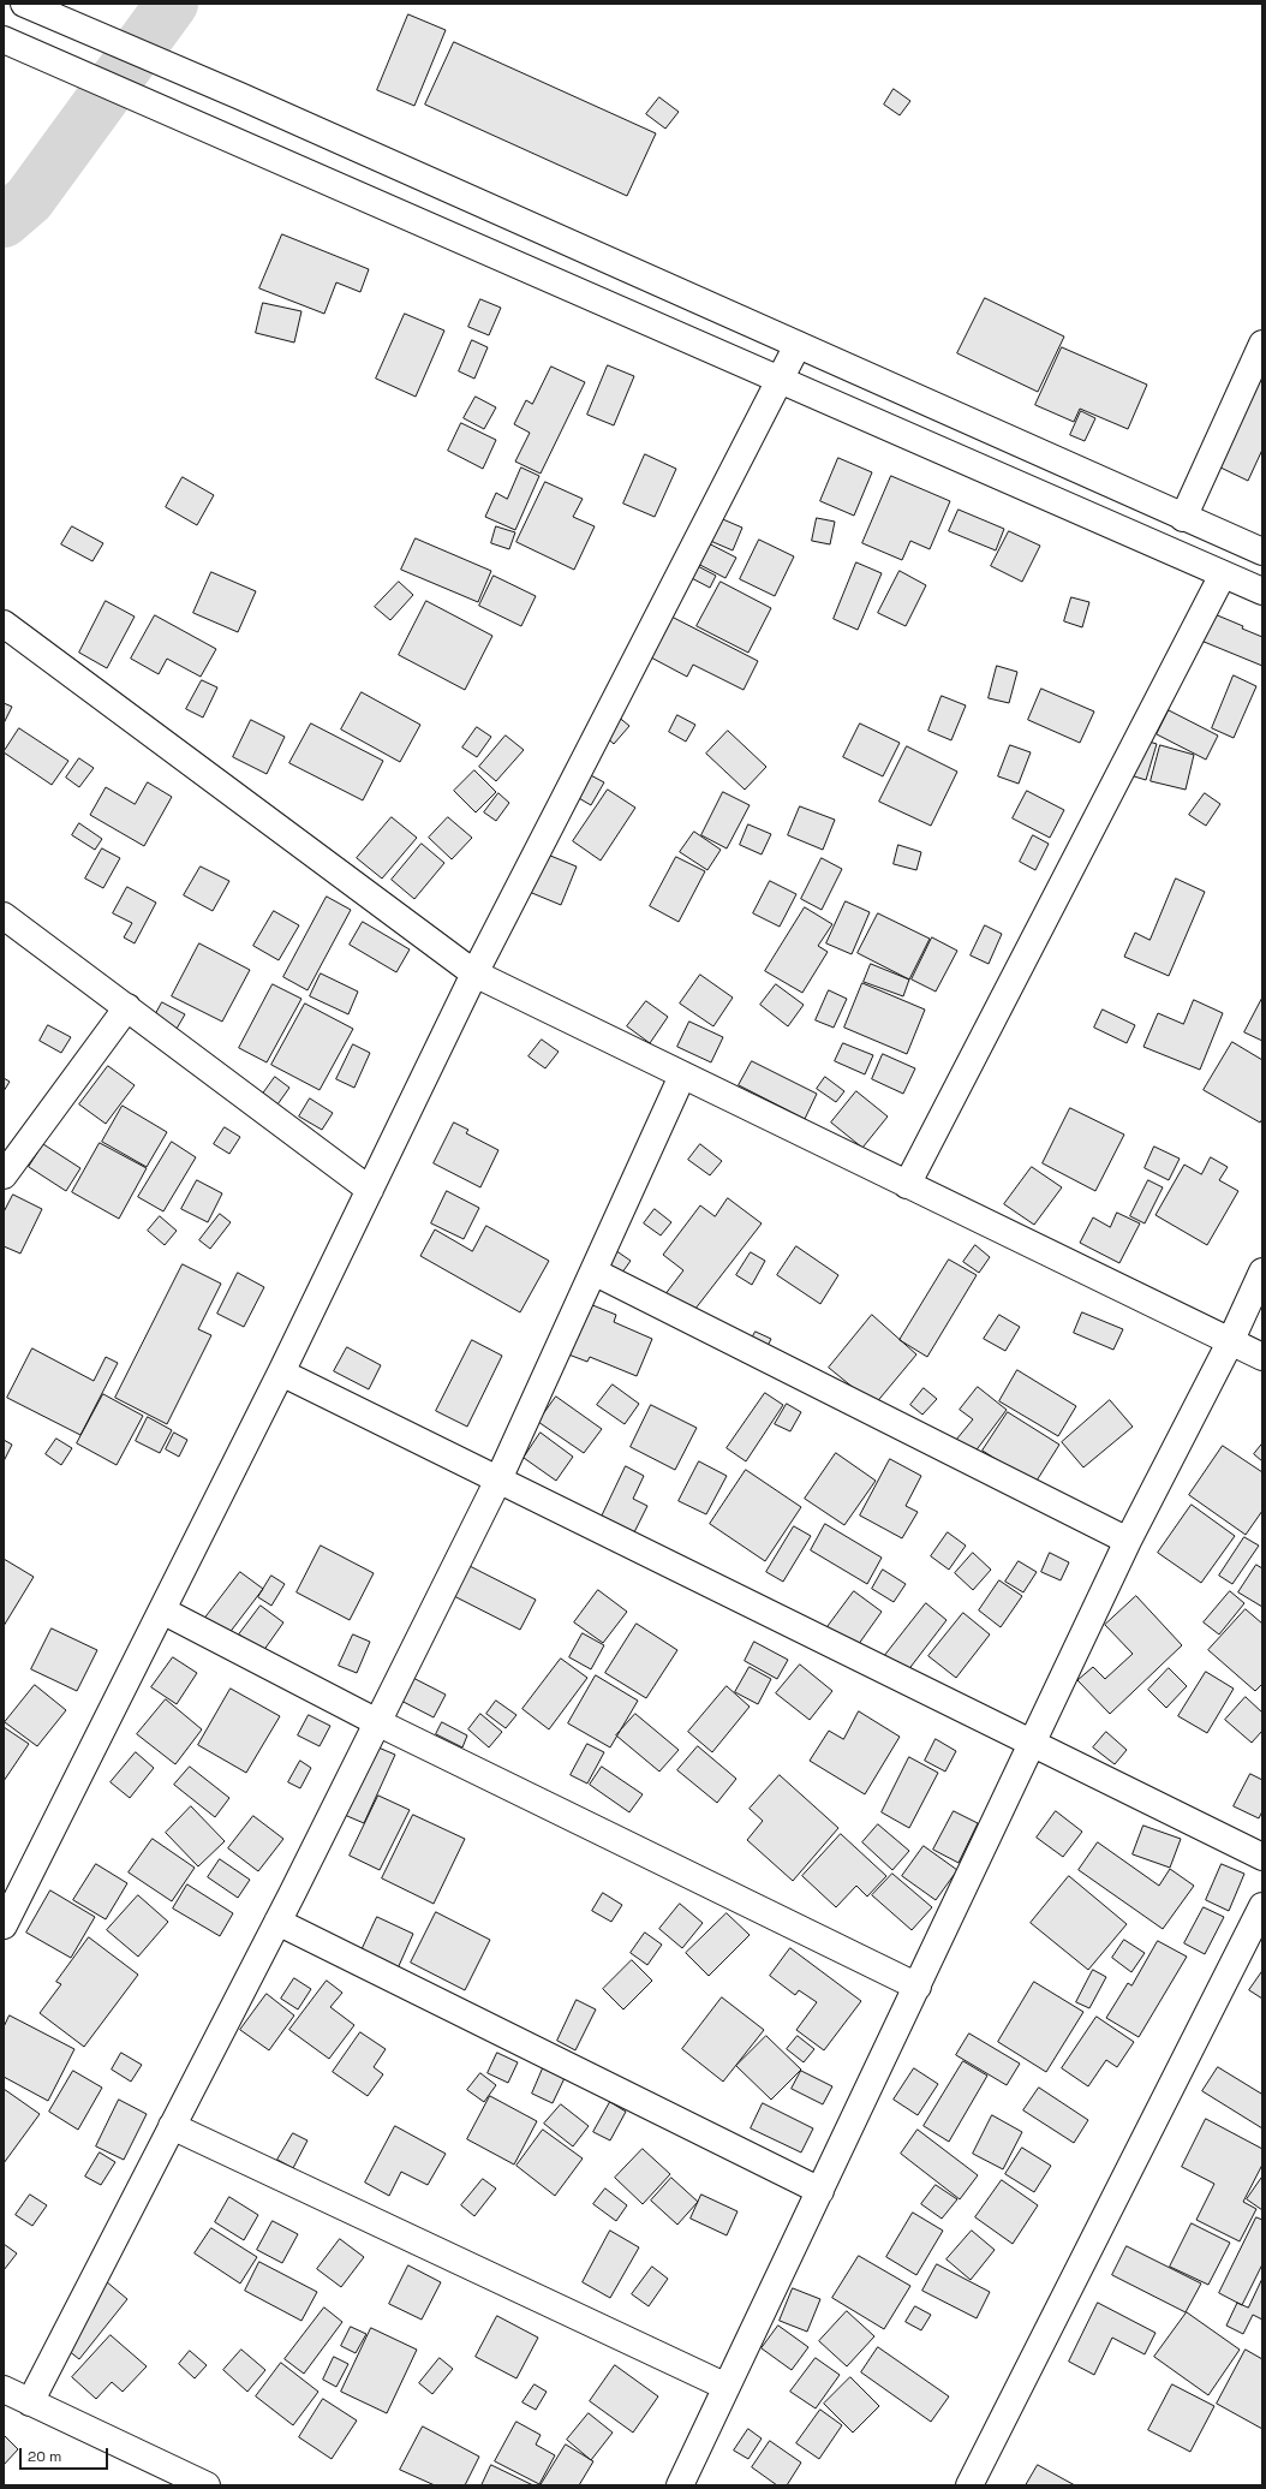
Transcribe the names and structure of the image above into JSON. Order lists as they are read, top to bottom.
{
  "scale_bar": "20 m"
}
